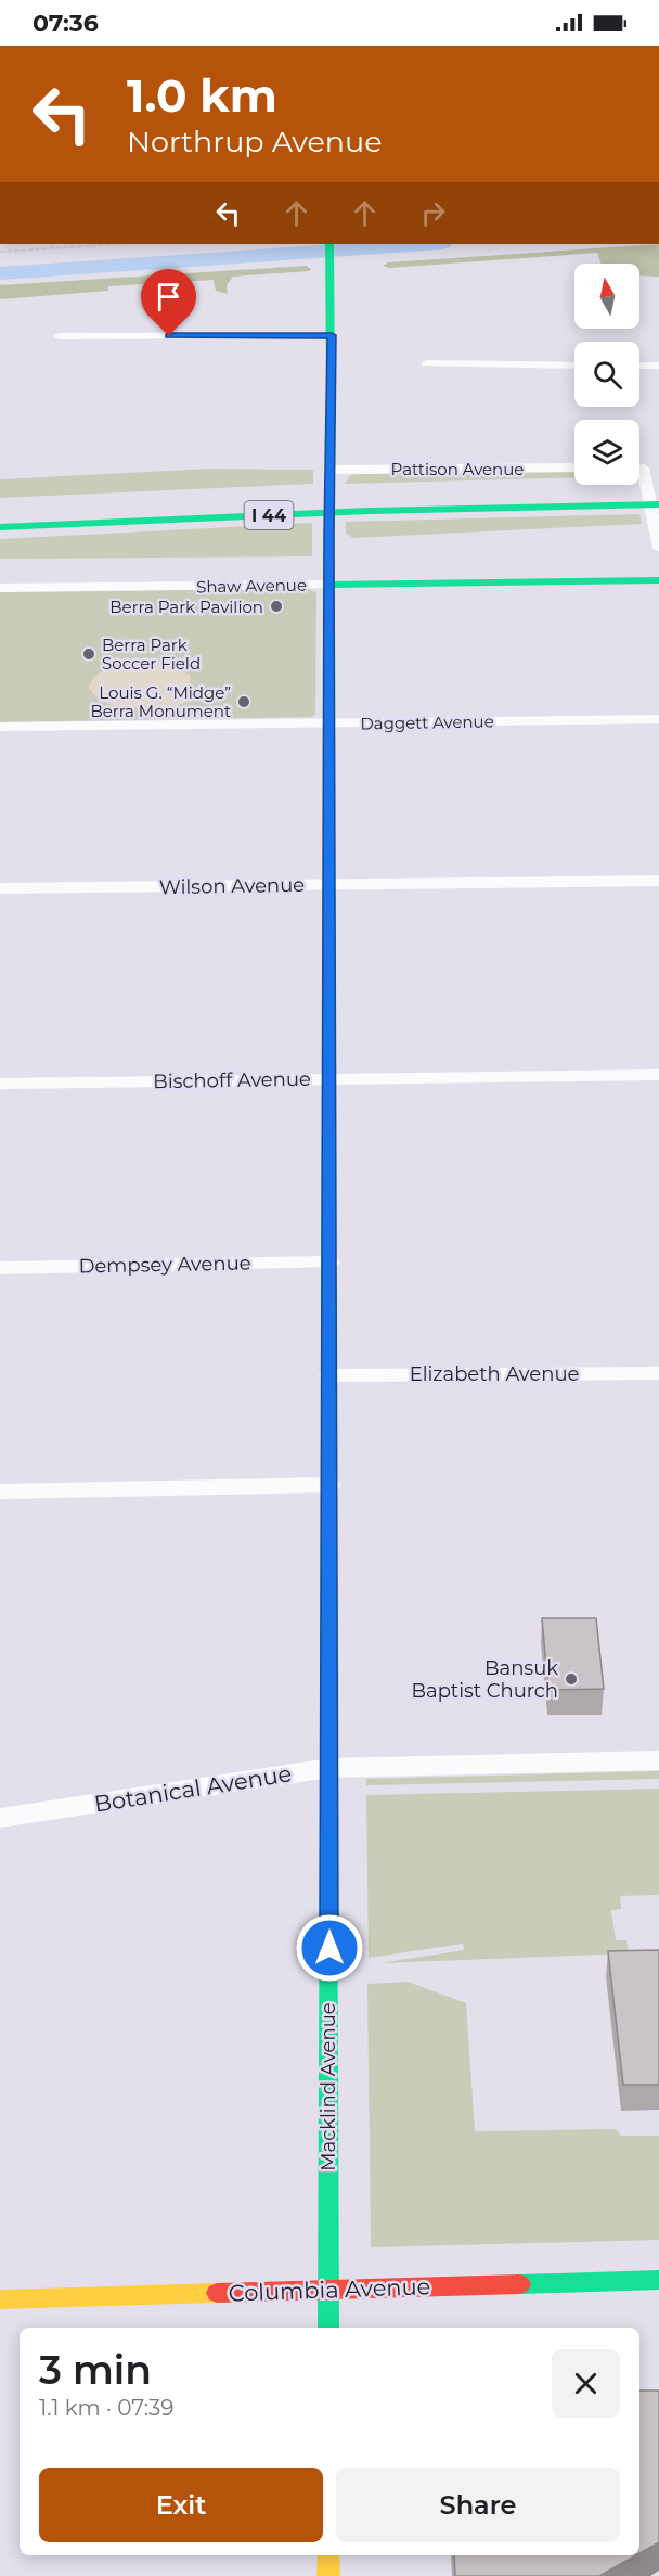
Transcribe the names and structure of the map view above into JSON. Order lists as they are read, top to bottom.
{
  "streets": {
    "main road": [
      "I 44",
      "Shaw Avenue",
      "Macklind Avenue",
      "Columbia Avenue"
    ],
    "street": [
      "Pattison Avenue",
      "Daggett Avenue",
      "Wilson Avenue",
      "Bischoff Avenue",
      "Dempsey Avenue",
      "Elizabeth Avenue",
      "Botanical Avenue"
    ]
  },
  "crossings": [
    ["Pattison Avenue", "I 44"],
    ["Pattison Avenue", "Macklind Avenue"],
    ["I 44", "Macklind Avenue"],
    ["Shaw Avenue", "Macklind Avenue"],
    ["Daggett Avenue", "Macklind Avenue"],
    ["Wilson Avenue", "Macklind Avenue"],
    ["Bischoff Avenue", "Macklind Avenue"],
    ["Dempsey Avenue", "Macklind Avenue"],
    ["Elizabeth Avenue", "Macklind Avenue"],
    ["Botanical Avenue", "Macklind Avenue"],
    ["Macklind Avenue", "Columbia Avenue"]
  ],
  "places": [
    "Berra Park Pavilion",
    "Berra Park Soccer Field",
    "Louis G. “Midge” Berra Monument",
    "Bansuk Baptist Church"
  ],
  "north": "top",
  "page": {
    "status": "07:36",
    "turn": ["1.0 km", "Northrup Avenue"],
    "heading": ["3 min", "1.1 km · 07:39"],
    "buttons": ["Exit", "Share"]
  }
}
